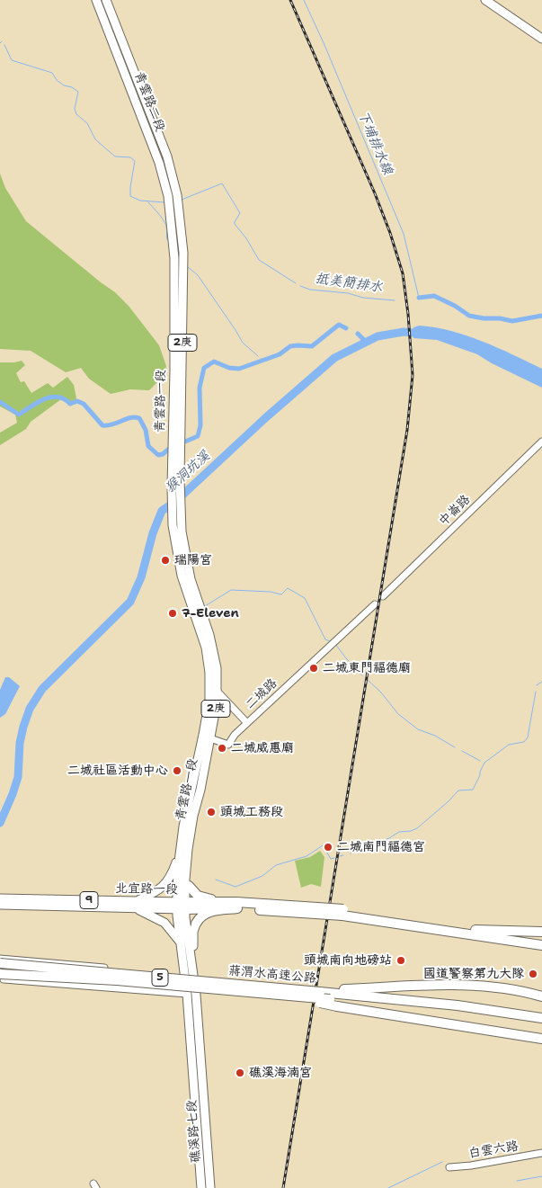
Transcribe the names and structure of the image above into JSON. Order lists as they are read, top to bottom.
{
  "streets": {
    "highway": ["蔣渭水高速公路", "5"],
    "main road": [
      "青雲路二段",
      "2庚",
      "青雲路一段",
      "北宜路一段",
      "9",
      "礁溪路七段"
    ],
    "street": ["中崙路", "二城路", "白雲六路"]
  },
  "crossings": [
    ["青雲路二段", "青雲路一段"],
    ["青雲路一段", "二城路"],
    ["青雲路一段", "北宜路一段"],
    ["青雲路一段", "礁溪路七段"]
  ],
  "water": ["下埔排水線", "抵美簡排水", "猴洞坑溪"],
  "places": [
    "瑞陽宮",
    "7-Eleven",
    "二城東門福德廟",
    "二城威惠廟",
    "二城社區活動中心",
    "頭城工務段",
    "二城南門福德宮",
    "頭城南向地磅站",
    "國道警察第九大隊",
    "礁溪海湳宮"
  ]
}
